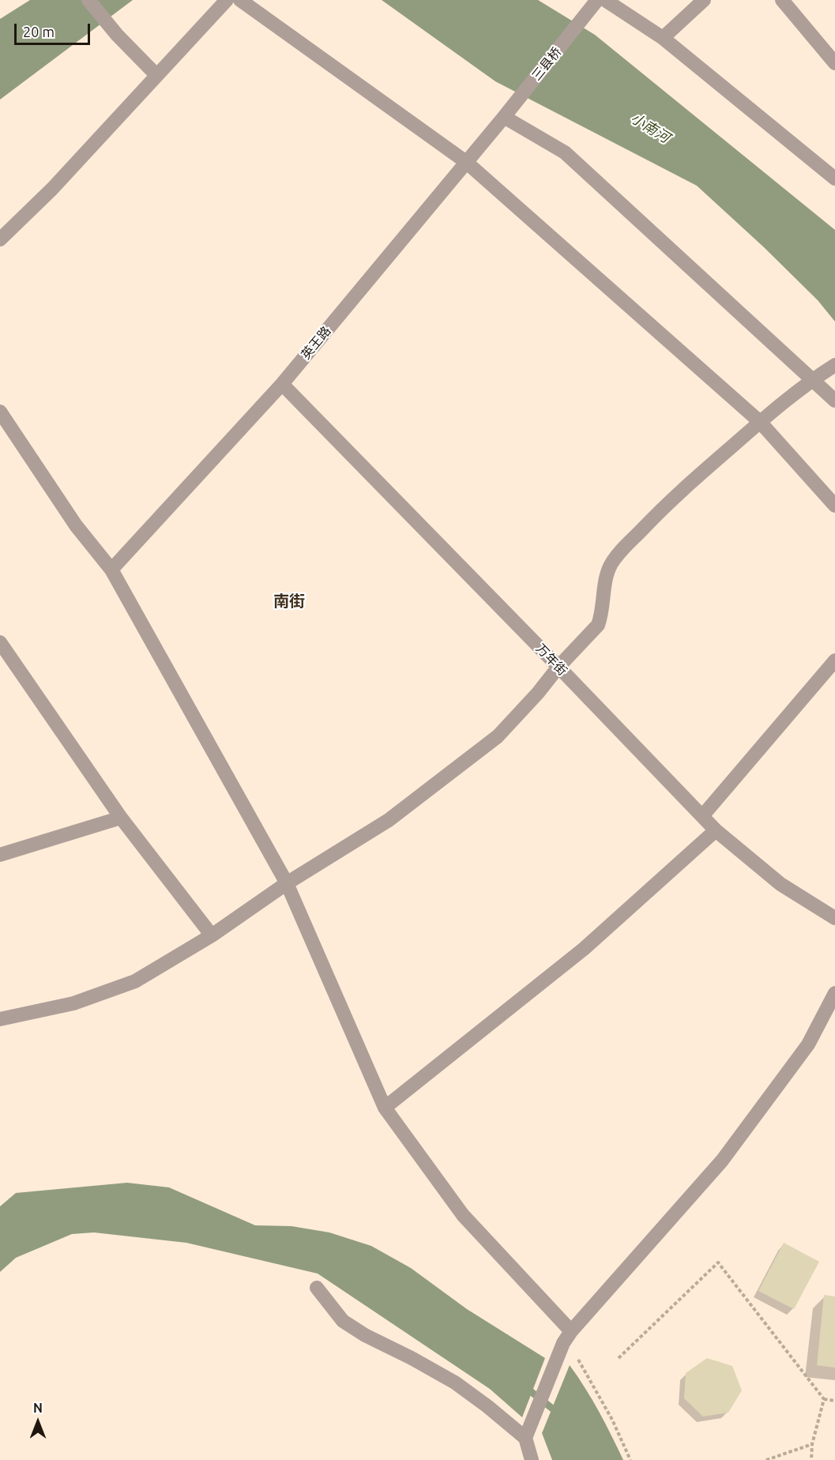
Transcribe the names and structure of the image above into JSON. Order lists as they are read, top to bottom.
{
  "streets": {
    "street": ["三县桥", "英王路", "万年街"]
  },
  "crossings": [
    ["三县桥", "英王路"],
    ["英王路", "万年街"]
  ],
  "districts": ["南街"],
  "water": ["小南河"],
  "scale_bar": "20 m",
  "north": "top"
}
